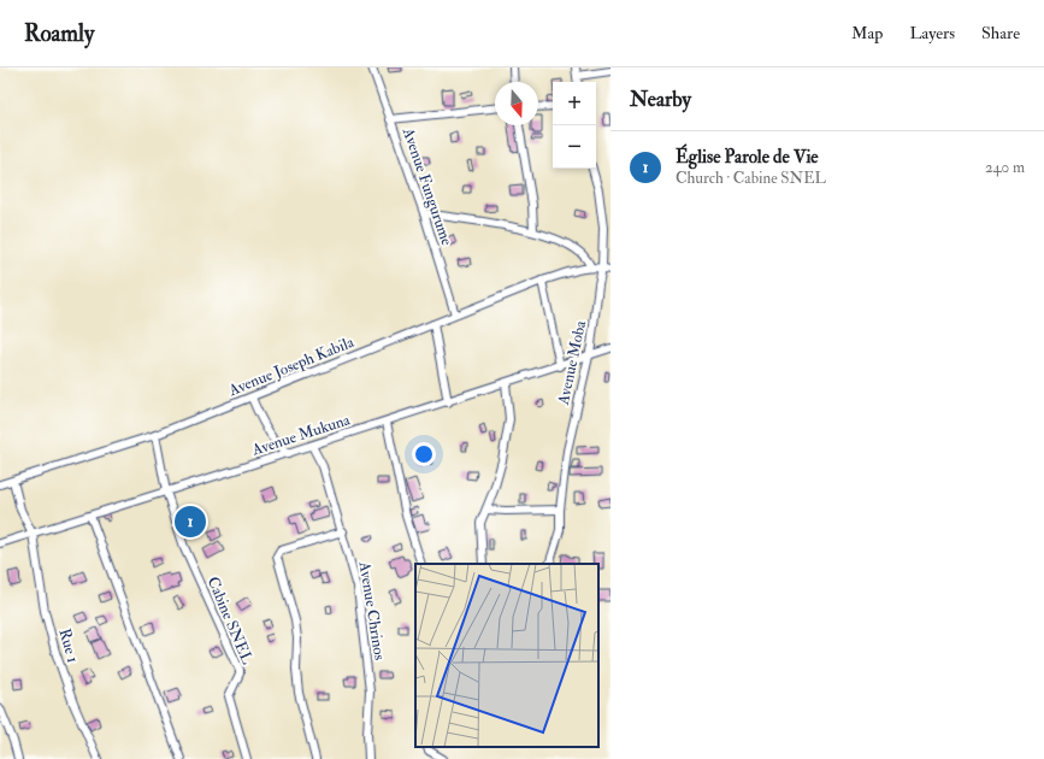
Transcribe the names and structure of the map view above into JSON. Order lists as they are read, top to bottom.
{
  "streets": {
    "street": [
      "Avenue Fungurume",
      "Avenue Moba",
      "Avenue Joseph Kabila",
      "Avenue Mukuna",
      "Avenue Chrinos",
      "Cabine SNEL",
      "Rue 1"
    ]
  },
  "crossings": [
    ["Avenue Fungurume", "Avenue Joseph Kabila"],
    ["Avenue Moba", "Avenue Joseph Kabila"],
    ["Avenue Moba", "Avenue Mukuna"],
    ["Avenue Joseph Kabila", "Cabine SNEL"],
    ["Avenue Joseph Kabila", "Rue 1"],
    ["Avenue Mukuna", "Avenue Chrinos"],
    ["Avenue Mukuna", "Cabine SNEL"],
    ["Avenue Mukuna", "Rue 1"]
  ],
  "north": "bottom",
  "page": {
    "header": "Roamly",
    "nav": ["Map", "Layers", "Share"],
    "heading": "Nearby",
    "map_buttons": ["+", "−"],
    "list": [
      {
        "mark": "1",
        "name": "Église Parole de Vie",
        "note": "Church · Cabine SNEL",
        "value": "240 m"
      }
    ],
    "pins": "1"
  }
}
